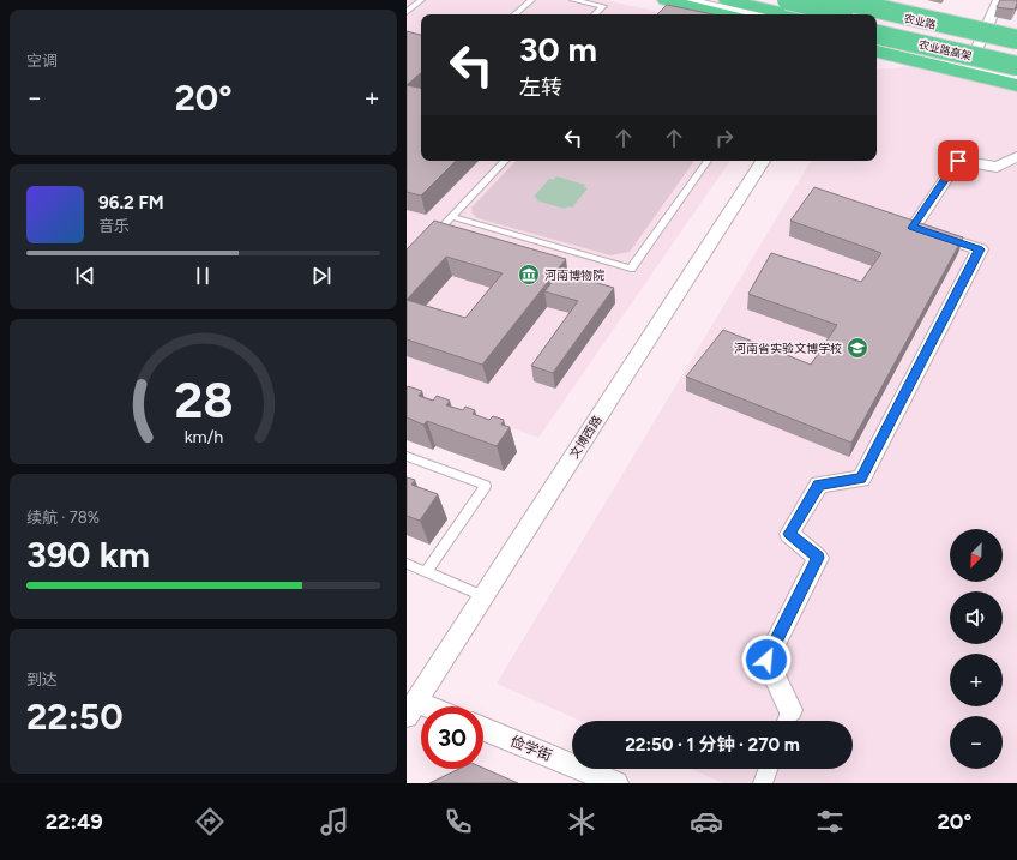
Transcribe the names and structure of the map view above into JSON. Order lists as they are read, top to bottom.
{
  "streets": {
    "highway": ["农业路高架"],
    "street": ["农业路", "文博西路", "俭学街"]
  },
  "places": {
    "museum": ["河南博物院"],
    "school or university": ["河南省实验文博学校"]
  },
  "north": "bottom left",
  "page": {
    "tile": [
      "空调",
      ["续航 · 78%", "390 km"],
      ["到达", "22:50"]
    ],
    "turn": ["30 m", "左转"],
    "heat": ["−", "20°", "+"],
    "song": ["96.2 FM", "音乐"],
    "map_buttons": ["+", "−"],
    "limit": "30",
    "trip": "22:50 · 1 分钟 · 270 m",
    "tabs": ["22:49", "20°"],
    "gauge": ["28", "km/h"]
  }
}
